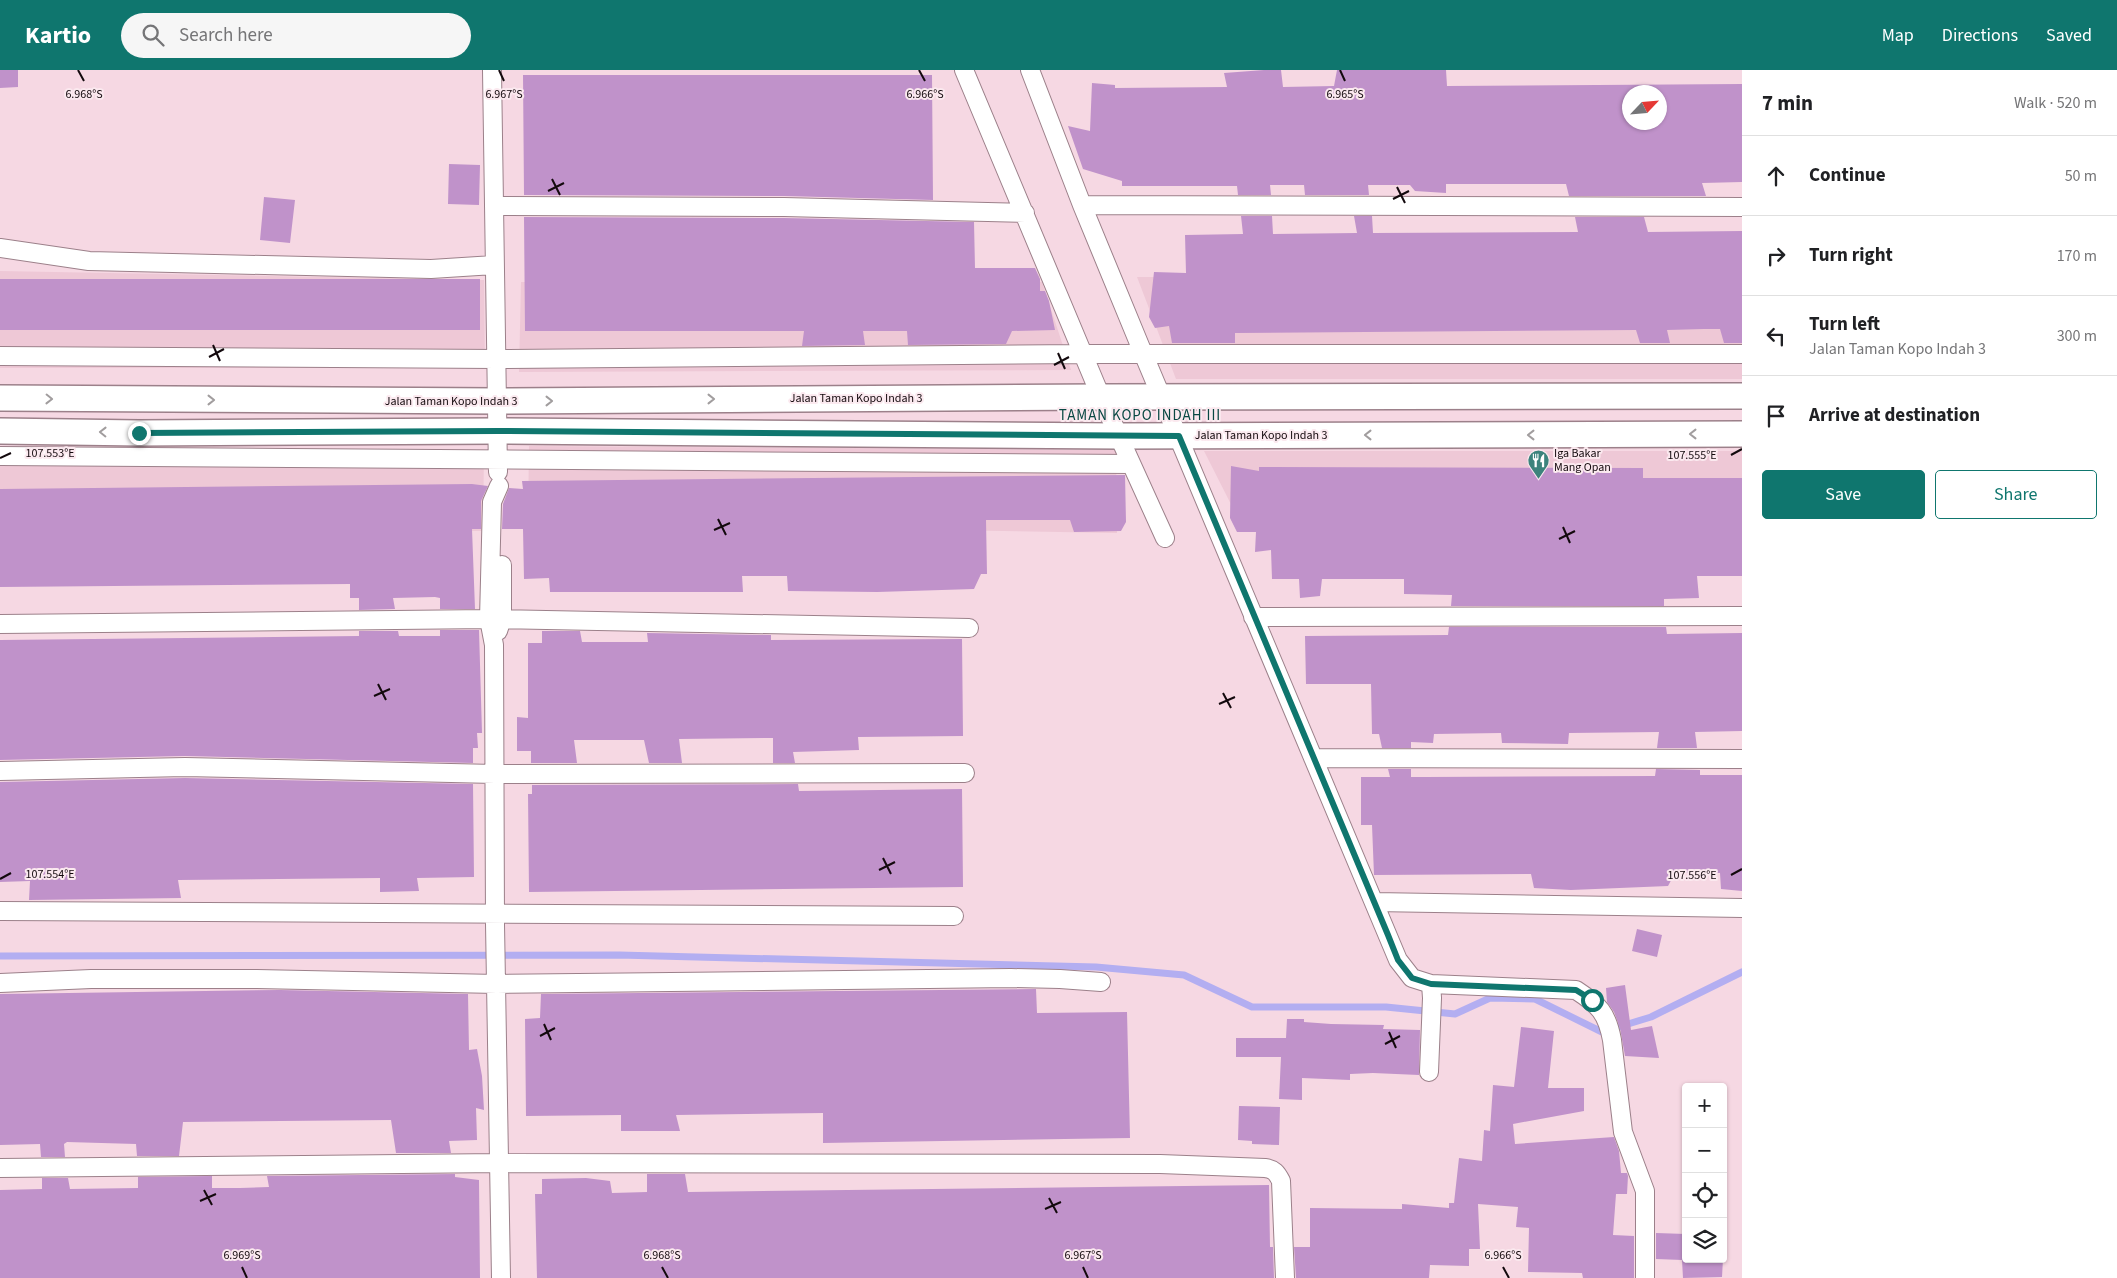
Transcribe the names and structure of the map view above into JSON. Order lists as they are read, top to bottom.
{
  "streets": {
    "main road": ["Jalan Taman Kopo Indah 3"]
  },
  "districts": ["TAMAN KOPO INDAH III"],
  "places": {
    "restaurant": ["Iga Bakar Mang Opan"]
  },
  "north": "top right",
  "page": {
    "header": "Kartio",
    "search": "Search here",
    "nav": ["Map", "Directions", "Saved"],
    "heading": ["7 min", "Walk · 520 m"],
    "list": [
      ["Continue", "50 m"],
      ["Turn right", "170 m"],
      ["Turn left", "Jalan Taman Kopo Indah 3", "300 m"],
      "Arrive at destination"
    ],
    "buttons": ["Save", "Share"],
    "map_buttons": ["+", "−"]
  },
  "coordinates": [
    "6.968°S",
    "6.967°S",
    "6.966°S",
    "6.965°S",
    "107.553°E",
    "107.555°E",
    "107.554°E",
    "107.556°E",
    "6.969°S"
  ]
}
